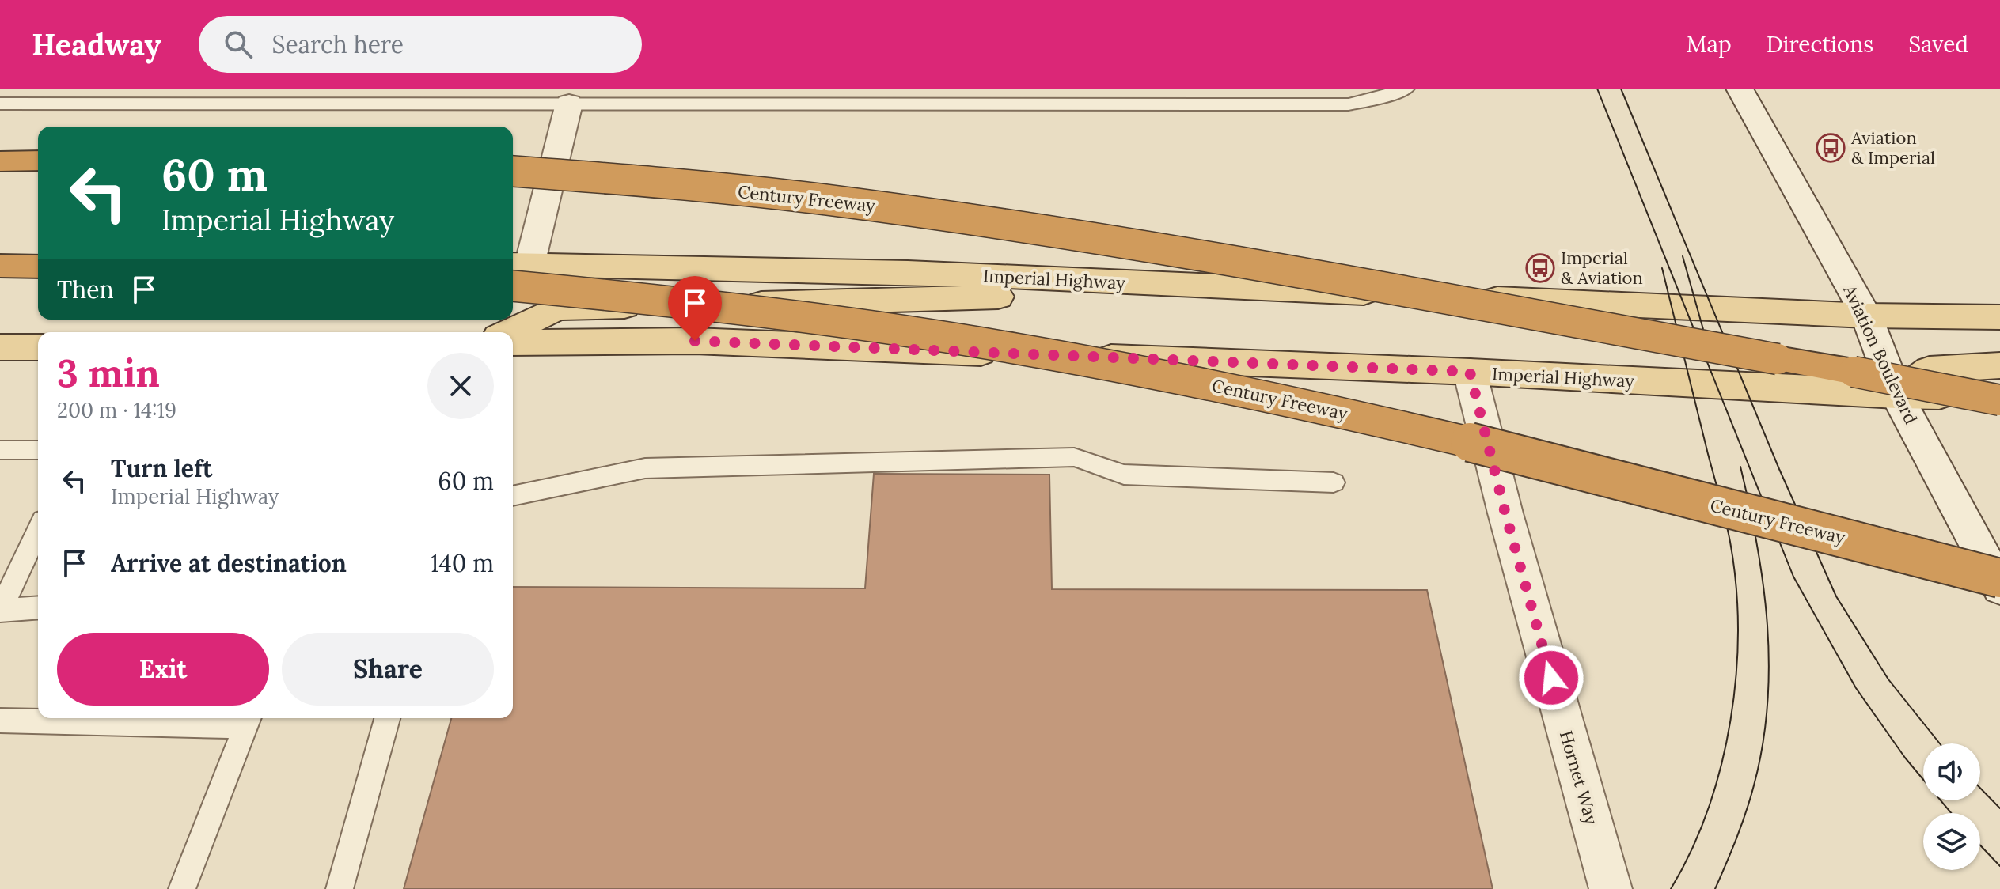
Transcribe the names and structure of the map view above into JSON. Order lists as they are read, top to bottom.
{
  "streets": {
    "highway": ["Century Freeway"],
    "main road": ["Imperial Highway"],
    "street": ["Aviation Boulevard", "Hornet Way"]
  },
  "crossings": [
    ["Century Freeway", "Imperial Highway"],
    ["Imperial Highway", "Aviation Boulevard"],
    ["Imperial Highway", "Hornet Way"]
  ],
  "places": {
    "bus stop": ["Aviation & Imperial", "Imperial & Aviation"]
  },
  "page": {
    "header": "Headway",
    "search": "Search here",
    "nav": ["Map", "Directions", "Saved"],
    "turn": ["60 m", "Imperial Highway"],
    "then": "Then",
    "heading": ["3 min", "200 m · 14:19"],
    "list": [
      {
        "name": "Turn left",
        "note": "Imperial Highway",
        "value": "60 m"
      },
      {
        "name": "Arrive at destination",
        "value": "140 m"
      }
    ],
    "buttons": ["Exit", "Share"]
  }
}
